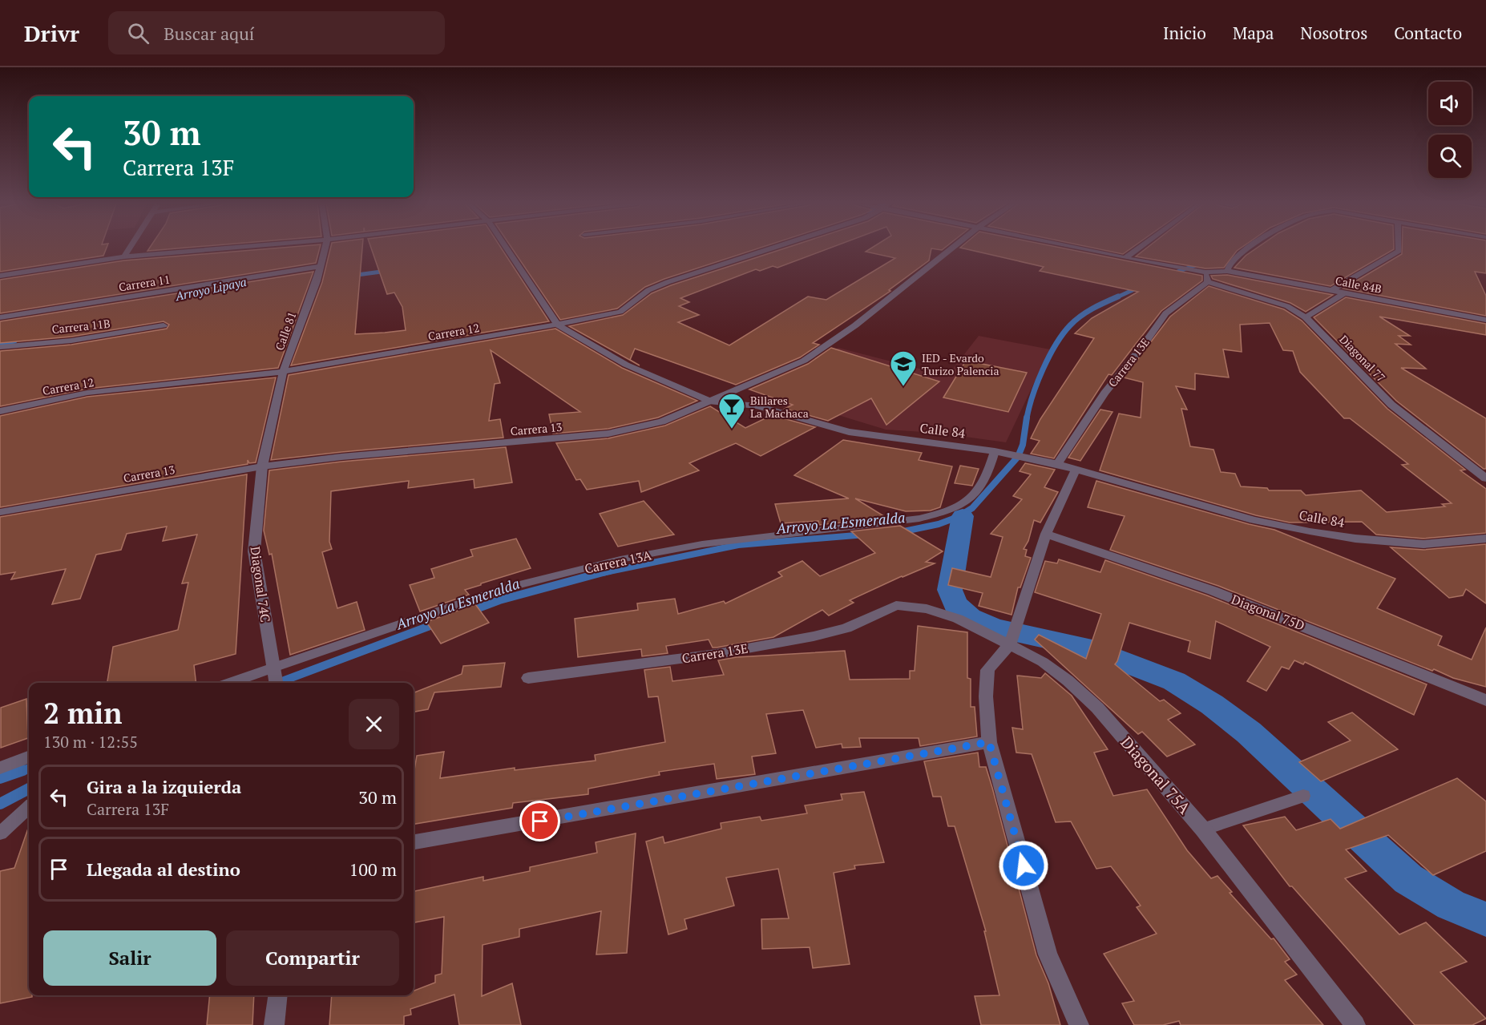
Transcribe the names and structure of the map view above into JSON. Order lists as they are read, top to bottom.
{
  "streets": {
    "street": [
      "Carrera 11",
      "Calle 84B",
      "Carrera 11B",
      "Calle 81",
      "Carrera 12",
      "Diagonal 77",
      "Carrera 13E",
      "Carrera 13",
      "Calle 84",
      "Carrera 13A",
      "Diagonal 74C",
      "Diagonal 75D",
      "Diagonal 75A"
    ]
  },
  "crossings": [
    ["Carrera 11", "Calle 81"],
    ["Calle 81", "Carrera 12"],
    ["Calle 81", "Carrera 13"],
    ["Calle 81", "Diagonal 74C"],
    ["Carrera 12", "Calle 84"],
    ["Diagonal 77", "Carrera 13E"],
    ["Carrera 13E", "Calle 84"],
    ["Carrera 13E", "Diagonal 75A"],
    ["Carrera 13", "Calle 84"],
    ["Carrera 13", "Diagonal 74C"],
    ["Calle 84", "Carrera 13A"],
    ["Carrera 13A", "Diagonal 74C"]
  ],
  "water": ["Arroyo Lipaya", "Arroyo La Esmeralda"],
  "places": {
    "school or university": ["IED - Evardo Turizo Palencia"],
    "bar": ["Billares La Machaca"]
  },
  "page": {
    "header": "Drivr",
    "search": "Buscar aquí",
    "nav": [
      "Inicio",
      "Mapa",
      "Nosotros",
      "Contacto"
    ],
    "turn": ["30 m", "Carrera 13F"],
    "heading": ["2 min", "130 m · 12:55"],
    "list": [
      {
        "name": "Gira a la izquierda",
        "note": "Carrera 13F",
        "value": "30 m"
      },
      {
        "name": "Llegada al destino",
        "value": "100 m"
      }
    ],
    "buttons": ["Salir", "Compartir"]
  }
}
